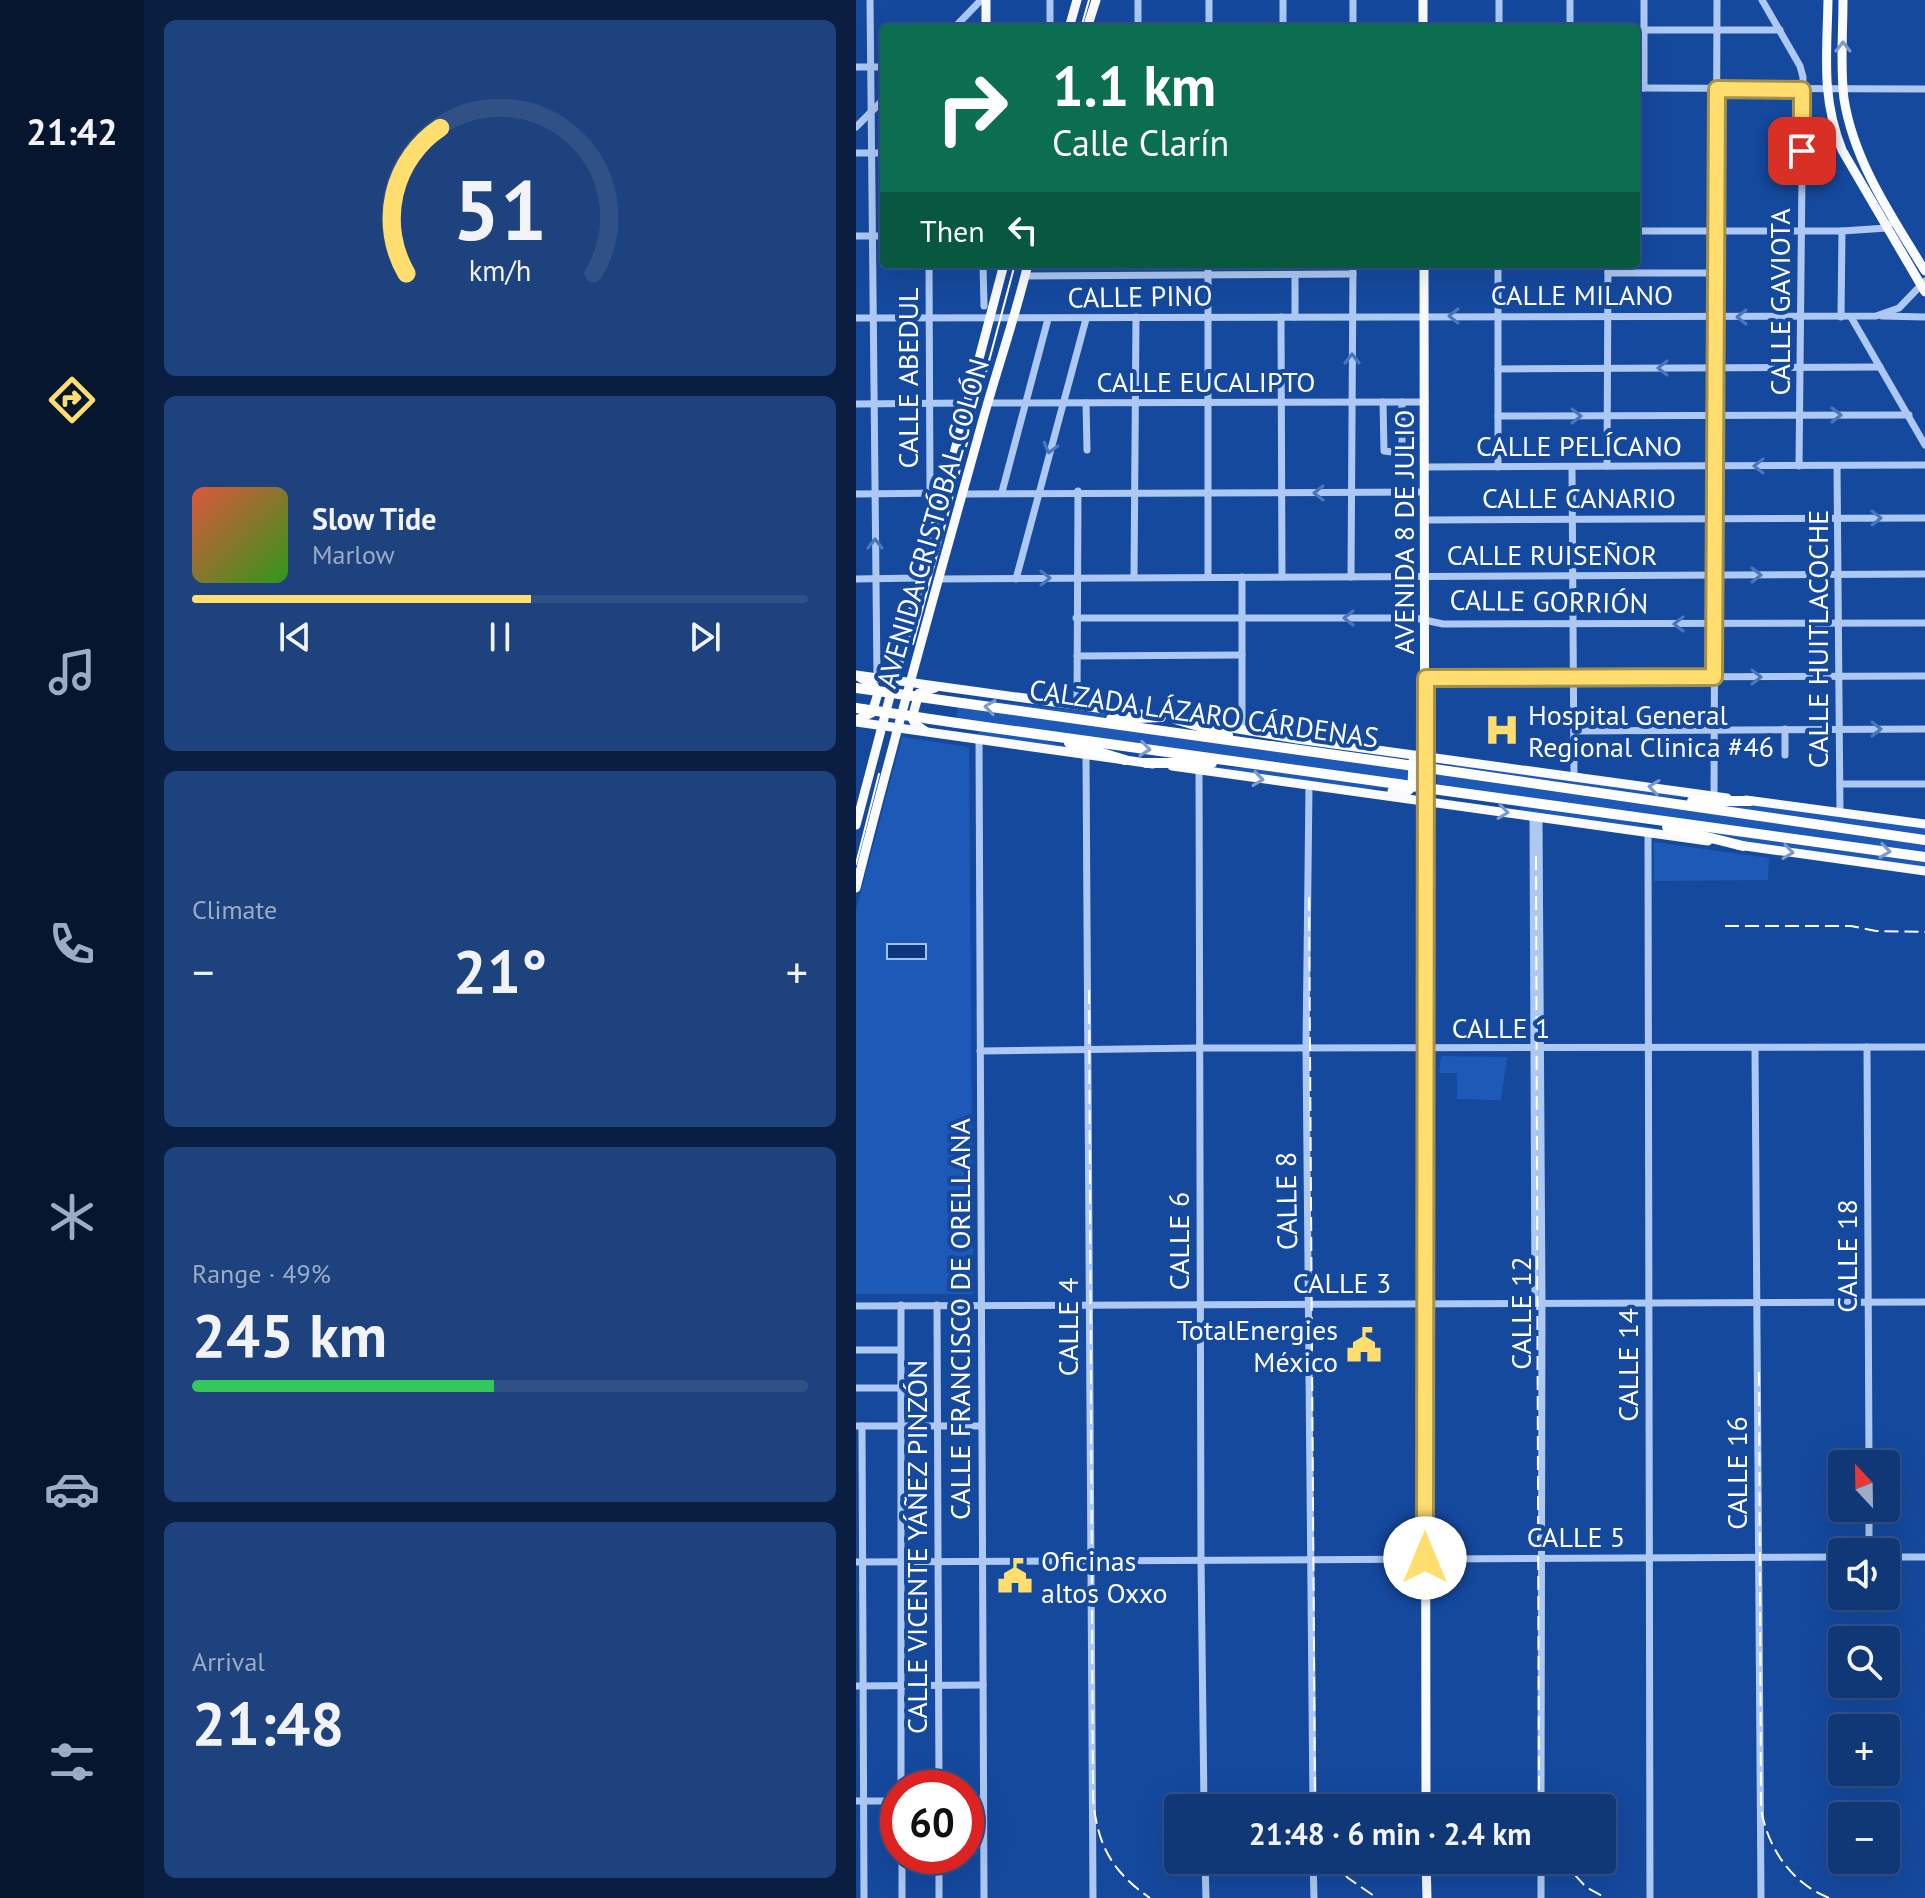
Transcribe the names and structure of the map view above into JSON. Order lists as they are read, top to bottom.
{
  "streets": {
    "highway": ["CALZADA LÁZARO CÁRDENAS"],
    "main road": ["AVENIDA CRISTÓBAL COLÓN", "AVENIDA 8 DE JULIO"],
    "street": [
      "CALLE MILANO",
      "CALLE PINO",
      "CALLE GAVIOTA",
      "CALLE ABEDUL",
      "CALLE EUCALIPTO",
      "CALLE PELÍCANO",
      "CALLE CANARIO",
      "CALLE RUISEÑOR",
      "CALLE GORRIÓN",
      "CALLE HUITLACOCHE",
      "CALLE 1",
      "CALLE 8",
      "CALLE 6",
      "CALLE 18",
      "CALLE 3",
      "CALLE 12",
      "CALLE FRANCISCO DE ORELLANA",
      "CALLE 4",
      "CALLE 14",
      "CALLE 16",
      "CALLE 5",
      "CALLE VICENTE YÁÑEZ PINZÓN"
    ]
  },
  "crossings": [
    ["CALLE MILANO", "CALLE PINO"],
    ["CALLE MILANO", "CALLE GAVIOTA"],
    ["CALLE MILANO", "AVENIDA 8 DE JULIO"],
    ["CALLE PINO", "CALLE ABEDUL"],
    ["CALLE PINO", "AVENIDA CRISTÓBAL COLÓN"],
    ["CALLE PINO", "AVENIDA 8 DE JULIO"],
    ["CALLE GAVIOTA", "CALLE PELÍCANO"],
    ["CALLE EUCALIPTO", "AVENIDA CRISTÓBAL COLÓN"],
    ["CALLE EUCALIPTO", "AVENIDA 8 DE JULIO"],
    ["CALLE PELÍCANO", "AVENIDA 8 DE JULIO"],
    ["CALLE PELÍCANO", "CALLE HUITLACOCHE"],
    ["CALLE CANARIO", "AVENIDA 8 DE JULIO"],
    ["CALLE CANARIO", "CALLE HUITLACOCHE"],
    ["AVENIDA CRISTÓBAL COLÓN", "CALLE RUISEÑOR"],
    ["AVENIDA CRISTÓBAL COLÓN", "CALZADA LÁZARO CÁRDENAS"],
    ["AVENIDA 8 DE JULIO", "CALLE RUISEÑOR"],
    ["AVENIDA 8 DE JULIO", "CALLE GORRIÓN"],
    ["AVENIDA 8 DE JULIO", "CALZADA LÁZARO CÁRDENAS"],
    ["AVENIDA 8 DE JULIO", "CALLE 1"],
    ["AVENIDA 8 DE JULIO", "CALLE 3"],
    ["AVENIDA 8 DE JULIO", "CALLE 5"],
    ["CALLE RUISEÑOR", "CALLE HUITLACOCHE"],
    ["CALLE GORRIÓN", "CALLE HUITLACOCHE"],
    ["CALLE HUITLACOCHE", "CALZADA LÁZARO CÁRDENAS"],
    ["CALZADA LÁZARO CÁRDENAS", "CALLE 8"],
    ["CALZADA LÁZARO CÁRDENAS", "CALLE 6"],
    ["CALZADA LÁZARO CÁRDENAS", "CALLE 12"],
    ["CALZADA LÁZARO CÁRDENAS", "CALLE FRANCISCO DE ORELLANA"],
    ["CALZADA LÁZARO CÁRDENAS", "CALLE 4"],
    ["CALZADA LÁZARO CÁRDENAS", "CALLE 14"],
    ["CALLE 1", "CALLE 8"],
    ["CALLE 1", "CALLE 6"],
    ["CALLE 1", "CALLE 18"],
    ["CALLE 1", "CALLE 12"],
    ["CALLE 1", "CALLE FRANCISCO DE ORELLANA"],
    ["CALLE 1", "CALLE 4"],
    ["CALLE 1", "CALLE 14"],
    ["CALLE 1", "CALLE 16"],
    ["CALLE 8", "CALLE 3"],
    ["CALLE 8", "CALLE 5"],
    ["CALLE 6", "CALLE 3"],
    ["CALLE 6", "CALLE 5"],
    ["CALLE 18", "CALLE 3"],
    ["CALLE 3", "CALLE 12"],
    ["CALLE 3", "CALLE FRANCISCO DE ORELLANA"],
    ["CALLE 3", "CALLE 4"],
    ["CALLE 3", "CALLE 14"],
    ["CALLE 3", "CALLE 16"],
    ["CALLE 3", "CALLE VICENTE YÁÑEZ PINZÓN"],
    ["CALLE 12", "CALLE 5"],
    ["CALLE FRANCISCO DE ORELLANA", "CALLE 5"],
    ["CALLE 4", "CALLE 5"],
    ["CALLE 14", "CALLE 5"],
    ["CALLE 16", "CALLE 5"],
    ["CALLE 5", "CALLE VICENTE YÁÑEZ PINZÓN"]
  ],
  "places": {
    "hospital": ["Hospital General Regional Clinica #46"],
    "public building": ["TotalEnergies México", "Oficinas altos Oxxo"]
  },
  "north": "top",
  "page": {
    "tabs": "21:42",
    "turn": ["1.1 km", "Calle Clarín"],
    "then": "Then",
    "song": ["Slow Tide", "Marlow"],
    "tile": [
      "Climate",
      ["Range · 49%", "245 km"],
      ["Arrival", "21:48"]
    ],
    "heat": ["−", "21°", "+"],
    "map_buttons": ["+", "−"],
    "limit": "60",
    "trip": "21:48 · 6 min · 2.4 km",
    "gauge": ["51", "km/h"]
  }
}
